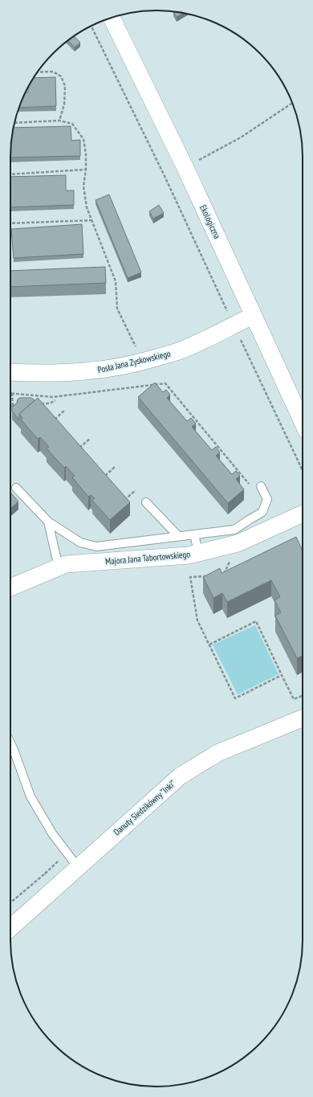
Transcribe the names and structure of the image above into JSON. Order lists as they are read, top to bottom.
{
  "streets": {
    "street": [
      "Ekologiczna",
      "Posła Jana Zyskowskiego",
      "Majora Jana Tabortowskiego",
      "Danuty Siedzikówny ”Inki”"
    ]
  },
  "crossings": [
    ["Ekologiczna", "Posła Jana Zyskowskiego"]
  ]
}
